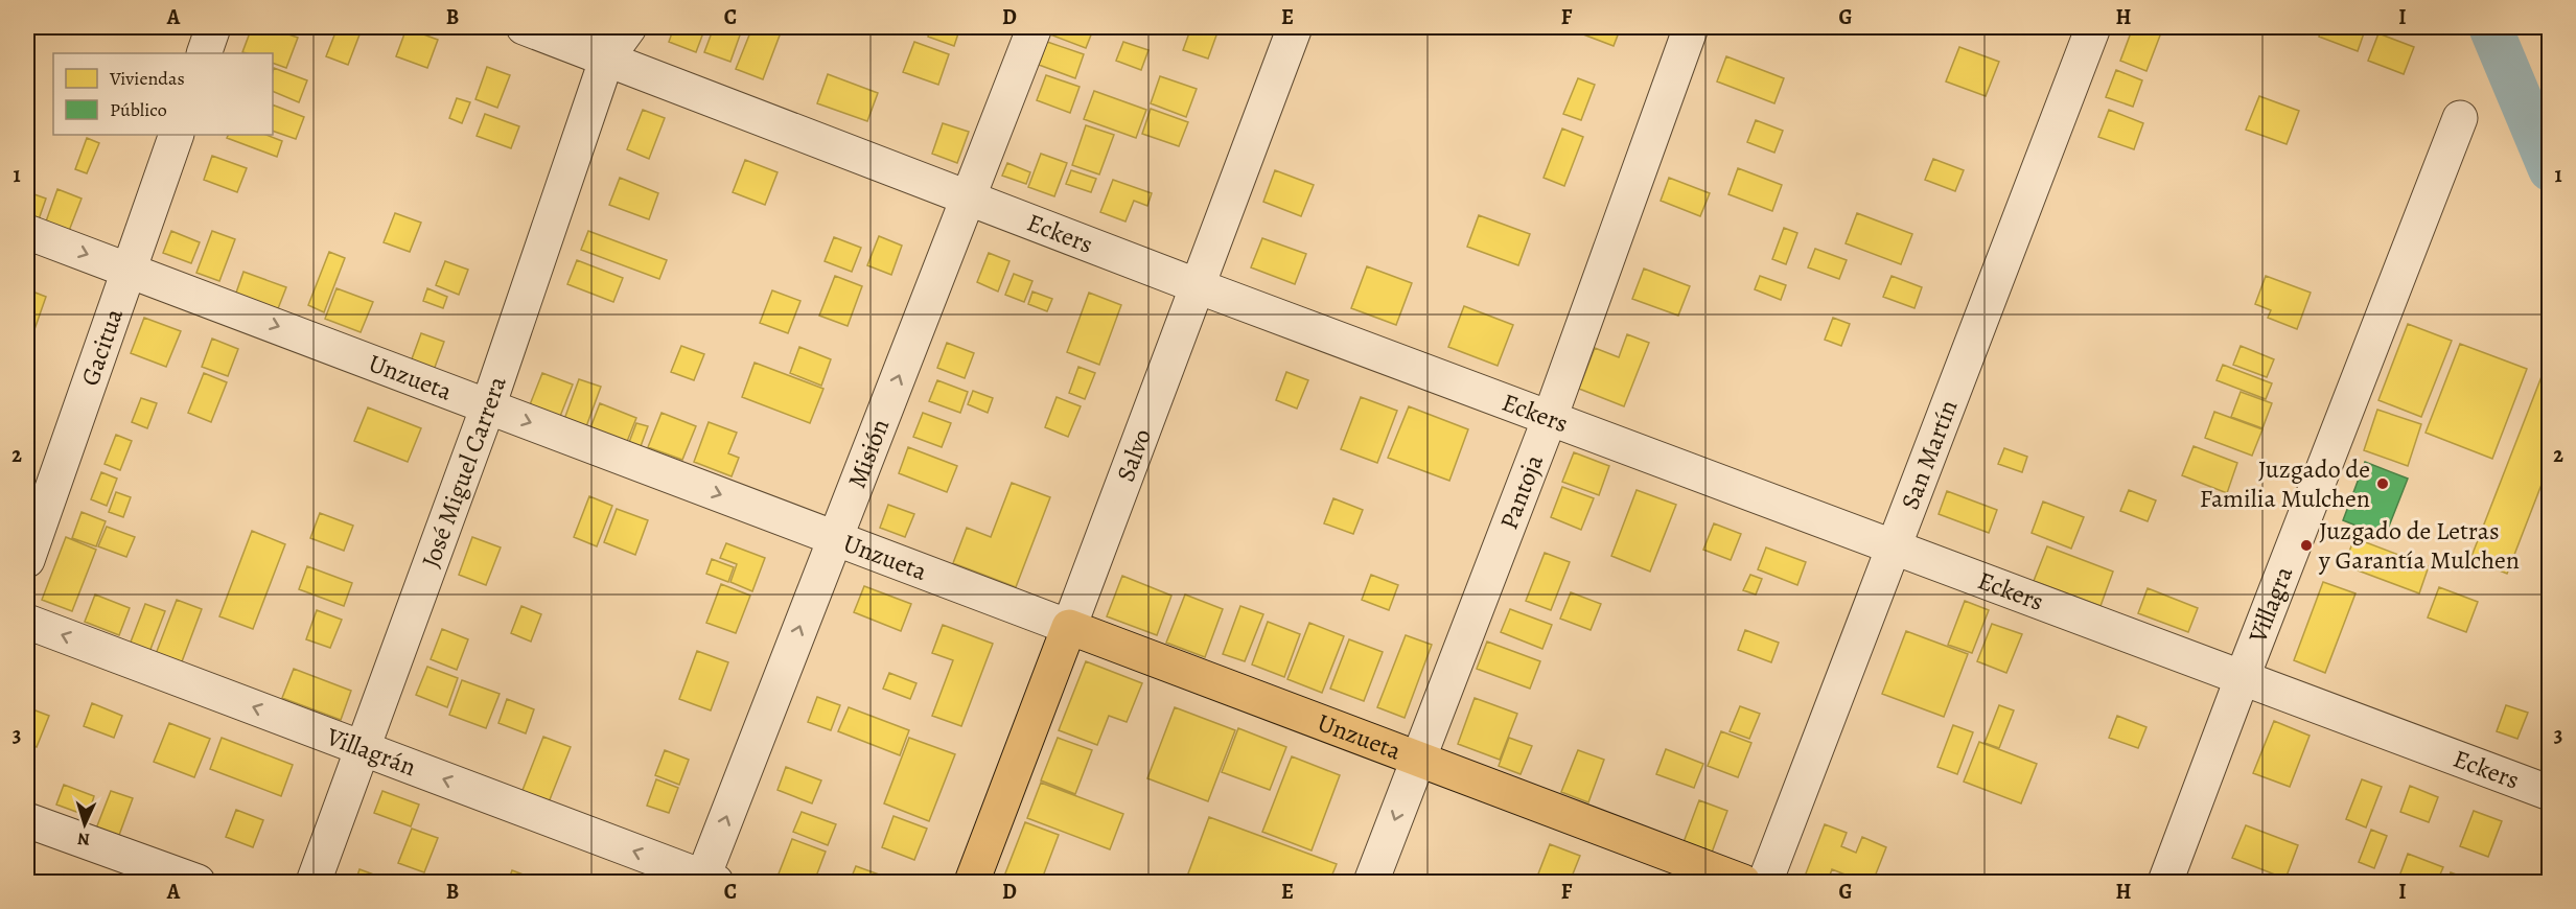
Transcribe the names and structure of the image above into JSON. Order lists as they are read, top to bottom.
{
  "streets": {
    "main road": ["Unzueta", "Salvo"],
    "street": [
      "Eckers",
      "Gacitua",
      "Misión",
      "San Martín",
      "José Miguel Carrera",
      "Pantoja",
      "Villagra",
      "Villagrán"
    ]
  },
  "crossings": [
    ["Eckers", "Misión"],
    ["Eckers", "Salvo"],
    ["Eckers", "San Martín"],
    ["Eckers", "José Miguel Carrera"],
    ["Eckers", "Pantoja"],
    ["Eckers", "Villagra"],
    ["Gacitua", "Unzueta"],
    ["Unzueta", "Misión"],
    ["Unzueta", "Salvo"],
    ["Unzueta", "José Miguel Carrera"],
    ["Unzueta", "Pantoja"],
    ["Misión", "Villagrán"],
    ["José Miguel Carrera", "Villagrán"]
  ],
  "one_way": ["Unzueta", "Misión", "Villagrán"],
  "places": ["Juzgado de Familia Mulchen", "Juzgado de Letras y Garantía Mulchen"],
  "legend": ["Viviendas", "Público"],
  "north": "bottom",
  "grid": {
    "columns": [
      "A",
      "B",
      "C",
      "D",
      "E",
      "F",
      "G",
      "H",
      "I"
    ],
    "rows": ["1", "2", "3"]
  }
}
